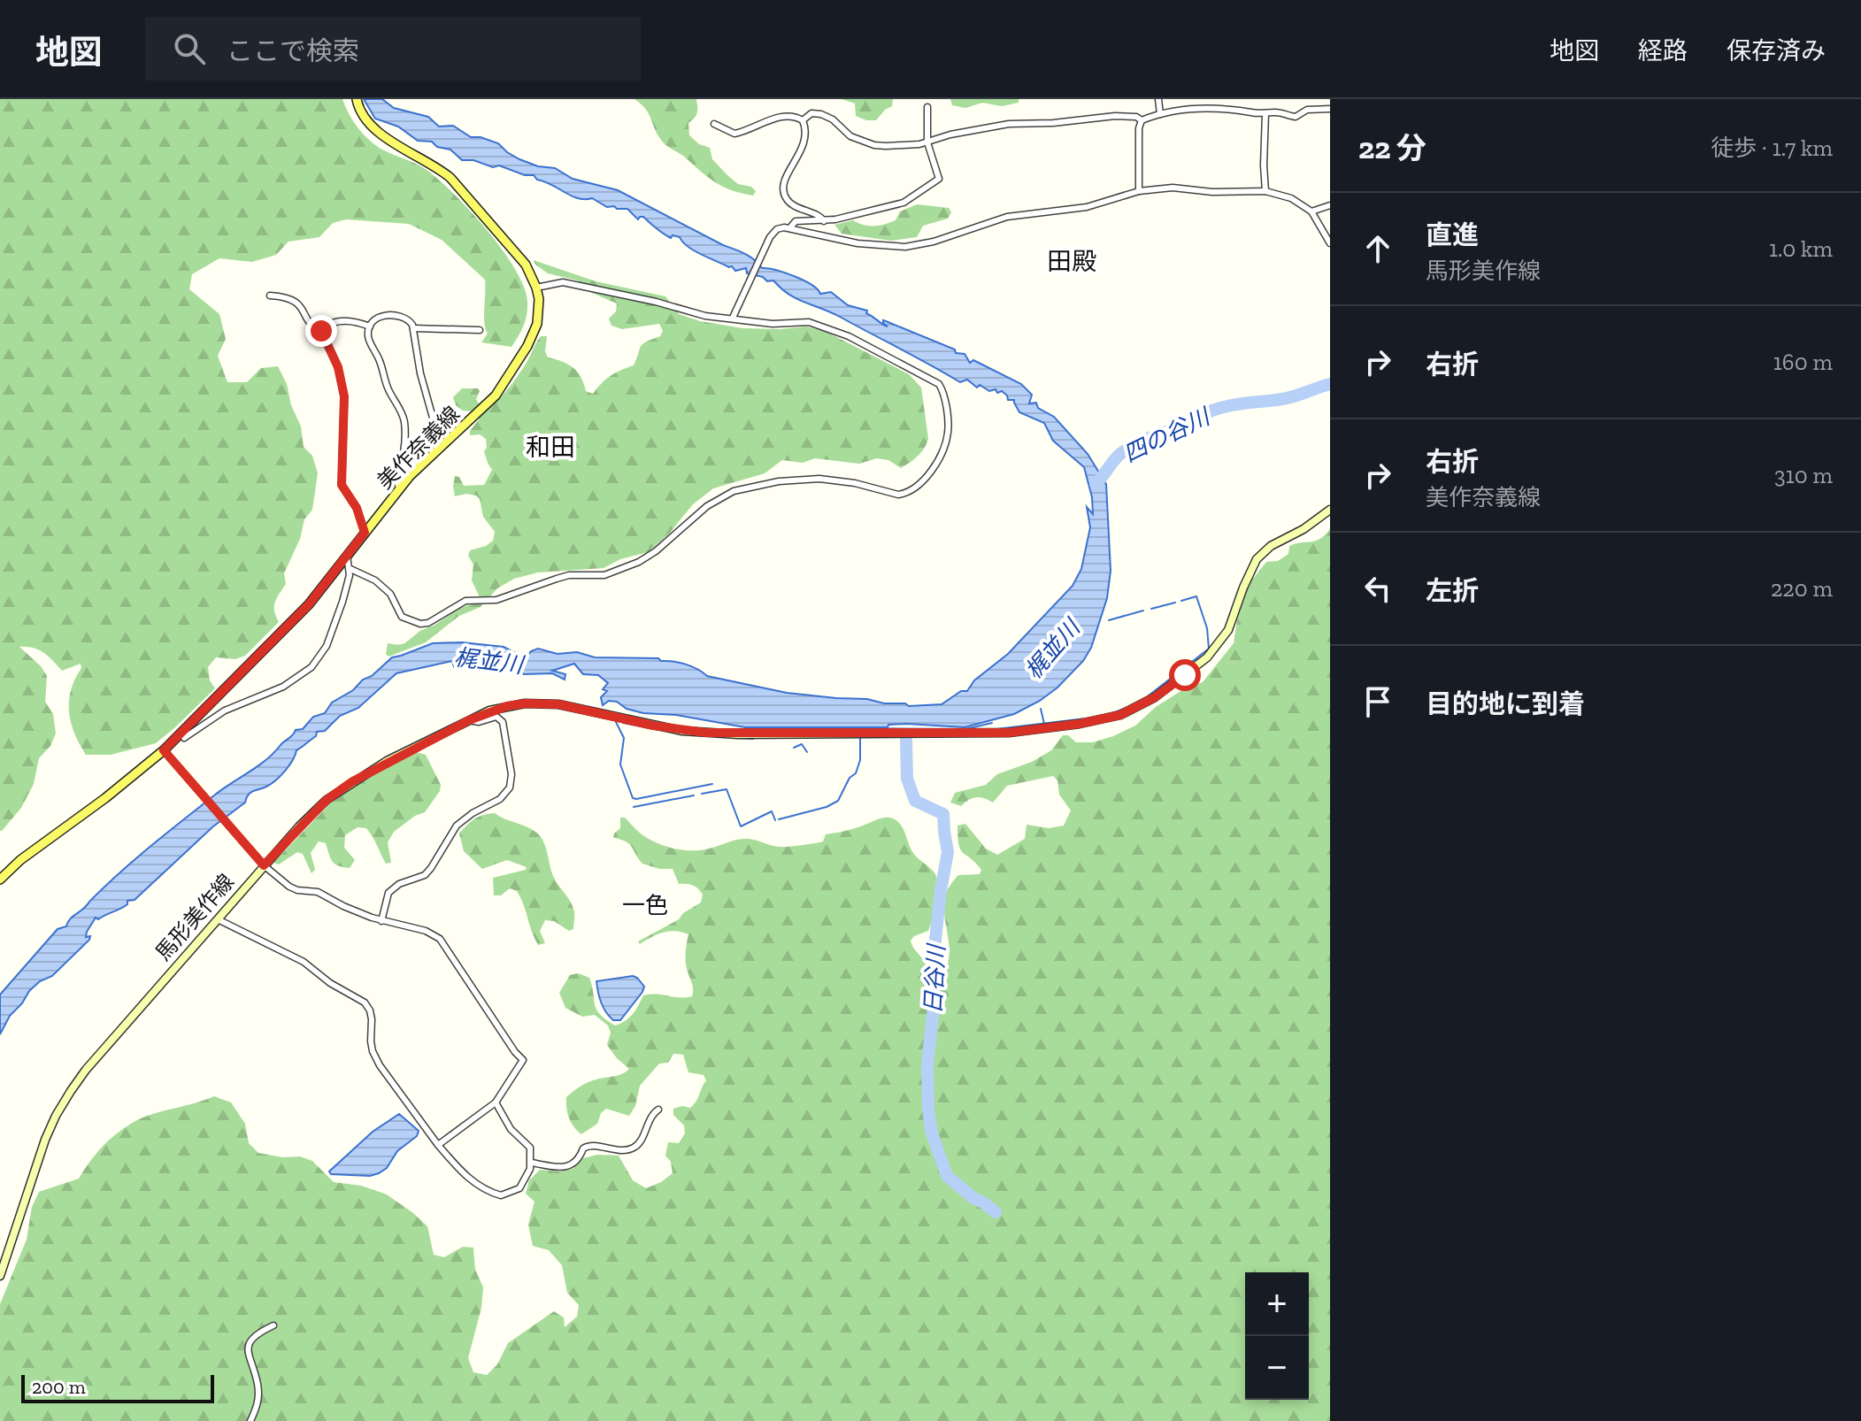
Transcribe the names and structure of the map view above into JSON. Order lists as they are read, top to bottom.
{
  "streets": {
    "main road": ["美作奈義線", "馬形美作線"]
  },
  "districts": ["田殿", "和田", "一色"],
  "water": ["四の谷川", "梶並川", "日谷川"],
  "scale_bar": "200 m",
  "page": {
    "header": "地図",
    "search": "ここで検索",
    "nav": ["地図", "経路", "保存済み"],
    "heading": ["22 分", "徒歩 · 1.7 km"],
    "list": [
      ["直進", "馬形美作線", "1.0 km"],
      ["右折", "160 m"],
      ["右折", "美作奈義線", "310 m"],
      ["左折", "220 m"],
      "目的地に到着"
    ],
    "map_buttons": ["+", "−"],
    "scale": "200 m"
  }
}
